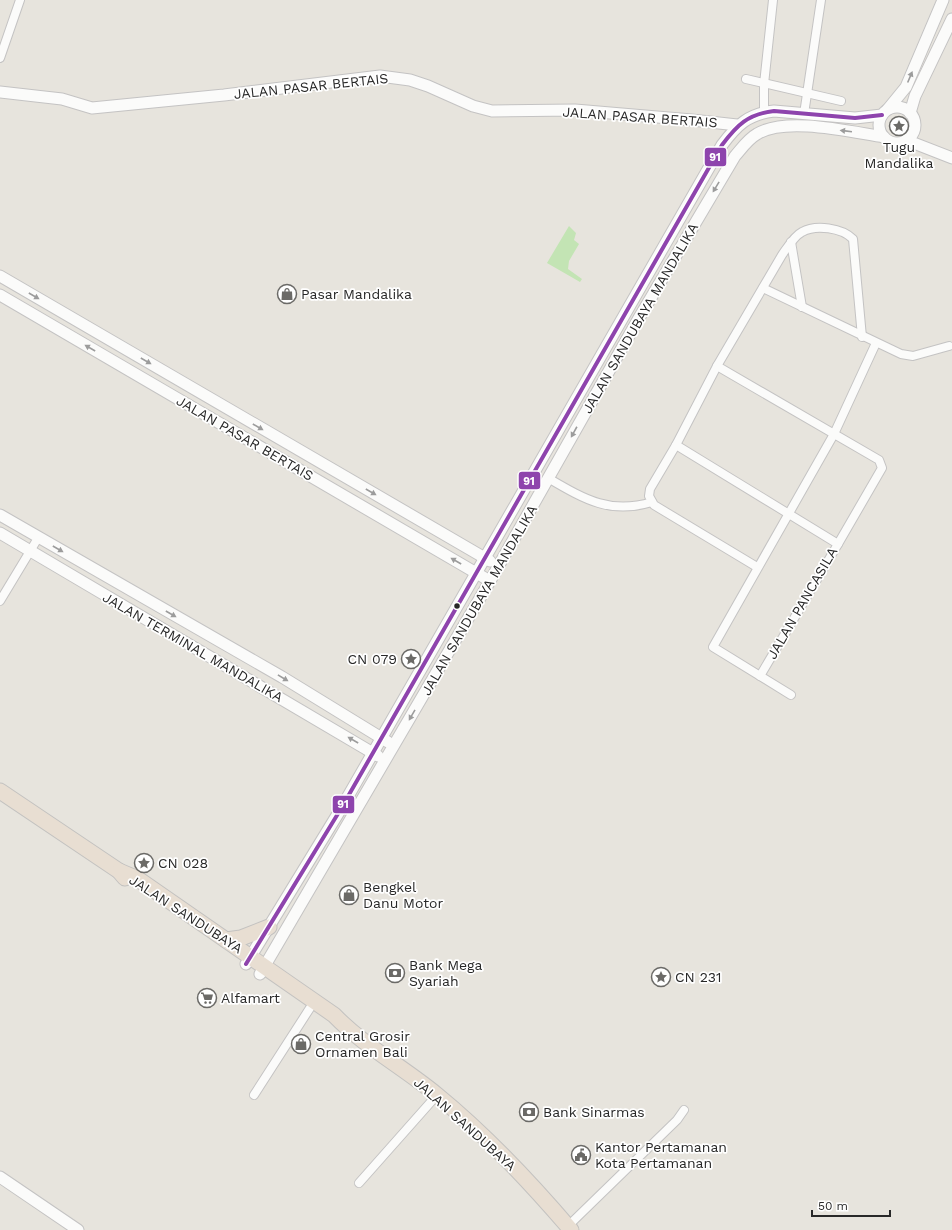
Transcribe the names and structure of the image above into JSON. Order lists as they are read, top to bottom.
{
  "streets": {
    "highway": ["JALAN SANDUBAYA"],
    "street": [
      "JALAN PASAR BERTAIS",
      "JALAN SANDUBAYA MANDALIKA",
      "JALAN PANCASILA",
      "JALAN TERMINAL MANDALIKA"
    ]
  },
  "crossings": [
    ["JALAN PASAR BERTAIS", "JALAN SANDUBAYA MANDALIKA"],
    ["JALAN SANDUBAYA MANDALIKA", "JALAN TERMINAL MANDALIKA"],
    ["JALAN SANDUBAYA MANDALIKA", "JALAN SANDUBAYA"]
  ],
  "places": {
    "place": [
      "Tugu Mandalika",
      "CN 079",
      "CN 028",
      "CN 231"
    ],
    "shop": ["Pasar Mandalika", "Bengkel Danu Motor", "Central Grosir Ornamen Bali"],
    "bank": ["Bank Mega Syariah", "Bank Sinarmas"],
    "supermarket": ["Alfamart"],
    "public building": ["Kantor Pertamanan Kota Pertamanan"]
  },
  "lines": ["transit line 91"],
  "scale_bar": "50 m"
}
